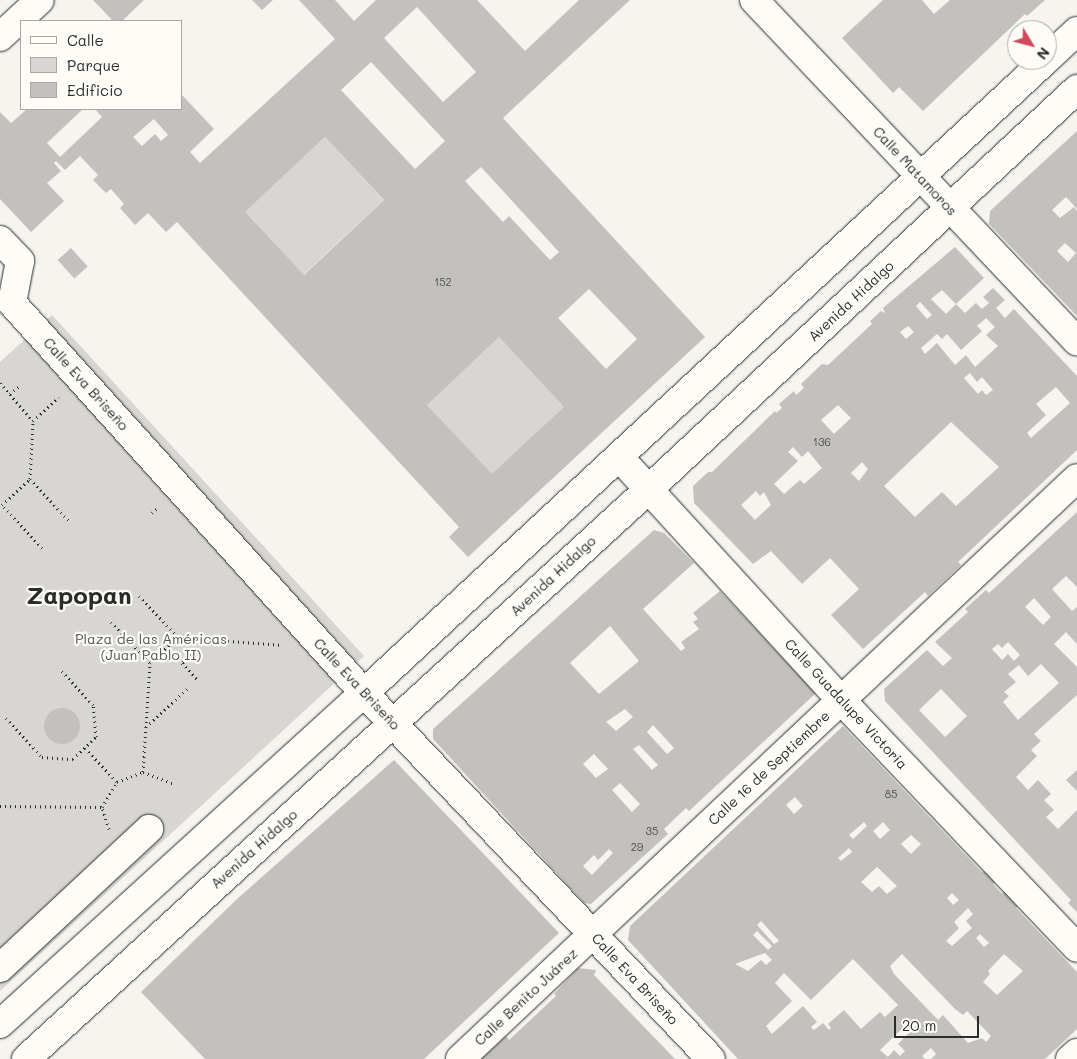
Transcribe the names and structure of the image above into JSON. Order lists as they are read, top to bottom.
{
  "streets": {
    "street": [
      "Calle Matamoros",
      "Avenida Hidalgo",
      "Calle Eva Briseño",
      "Calle Guadalupe Victoria",
      "Calle 16 de Septiembre",
      "Calle Benito Juárez"
    ]
  },
  "crossings": [
    ["Calle Matamoros", "Avenida Hidalgo"],
    ["Avenida Hidalgo", "Calle Eva Briseño"],
    ["Avenida Hidalgo", "Calle Guadalupe Victoria"],
    ["Calle Eva Briseño", "Calle 16 de Septiembre"],
    ["Calle Eva Briseño", "Calle Benito Juárez"],
    ["Calle Guadalupe Victoria", "Calle 16 de Septiembre"],
    ["Calle 16 de Septiembre", "Calle Benito Juárez"]
  ],
  "districts": ["Zapopan"],
  "parks": ["Plaza de las Américas (Juan Pablo II)"],
  "house_numbers": [
    "152",
    "136",
    "85",
    "35",
    "29"
  ],
  "legend": ["Calle", "Parque", "Edificio"],
  "scale_bar": "20 m",
  "north": "bottom right"
}
